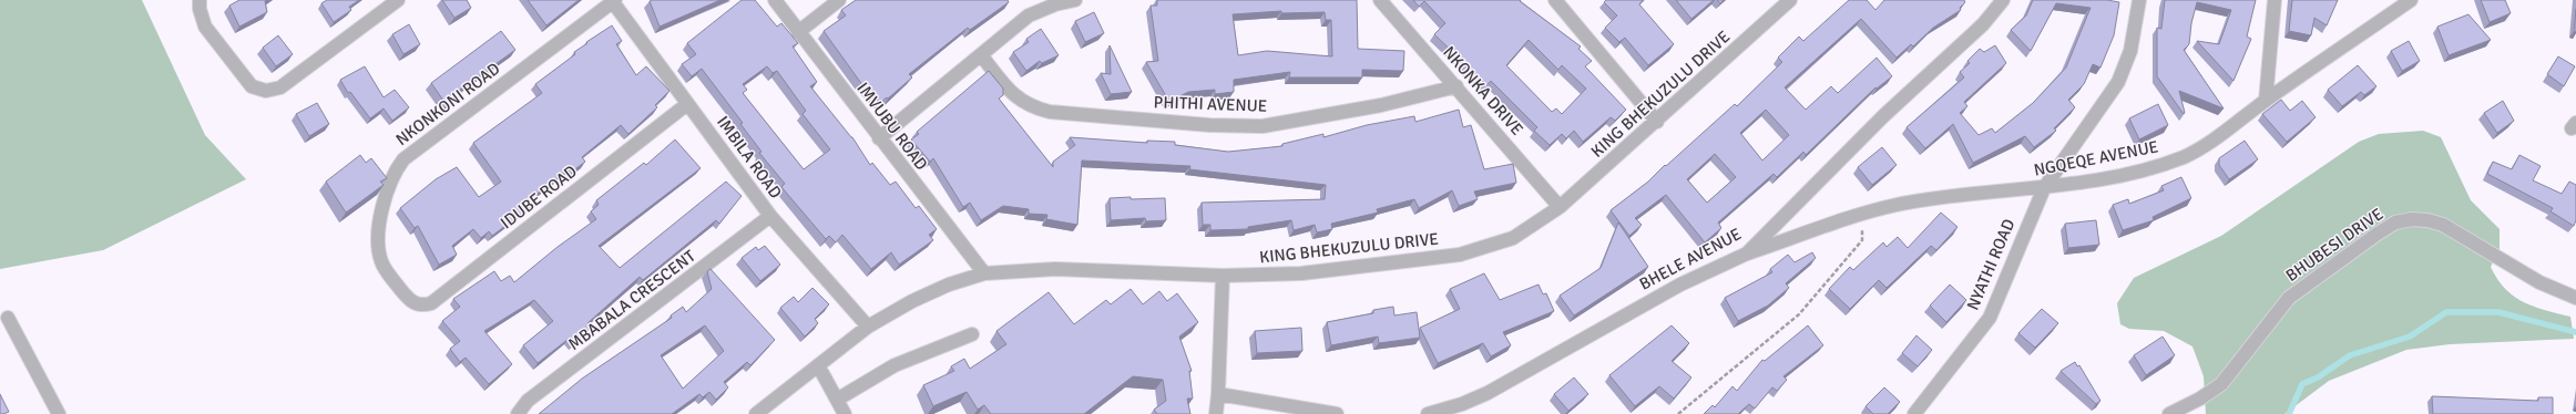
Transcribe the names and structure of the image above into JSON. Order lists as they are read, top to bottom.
{
  "streets": {
    "street": [
      "NKONKA DRIVE",
      "KING BHEKUZULU DRIVE",
      "NKONKONI ROAD",
      "PHITHI AVENUE",
      "IMVUBU ROAD",
      "IMBILA ROAD",
      "NGQEQE AVENUE",
      "IDUBE ROAD",
      "BHUBESI DRIVE",
      "BHELE AVENUE",
      "NYATHI ROAD",
      "MBABALA CRESCENT"
    ]
  },
  "crossings": [
    ["NKONKA DRIVE", "KING BHEKUZULU DRIVE"],
    ["NKONKA DRIVE", "PHITHI AVENUE"],
    ["KING BHEKUZULU DRIVE", "IMVUBU ROAD"],
    ["KING BHEKUZULU DRIVE", "IMBILA ROAD"],
    ["NKONKONI ROAD", "IMBILA ROAD"],
    ["NKONKONI ROAD", "IDUBE ROAD"],
    ["IMBILA ROAD", "IDUBE ROAD"],
    ["IMBILA ROAD", "MBABALA CRESCENT"],
    ["NGQEQE AVENUE", "BHELE AVENUE"],
    ["NGQEQE AVENUE", "NYATHI ROAD"]
  ]
}
